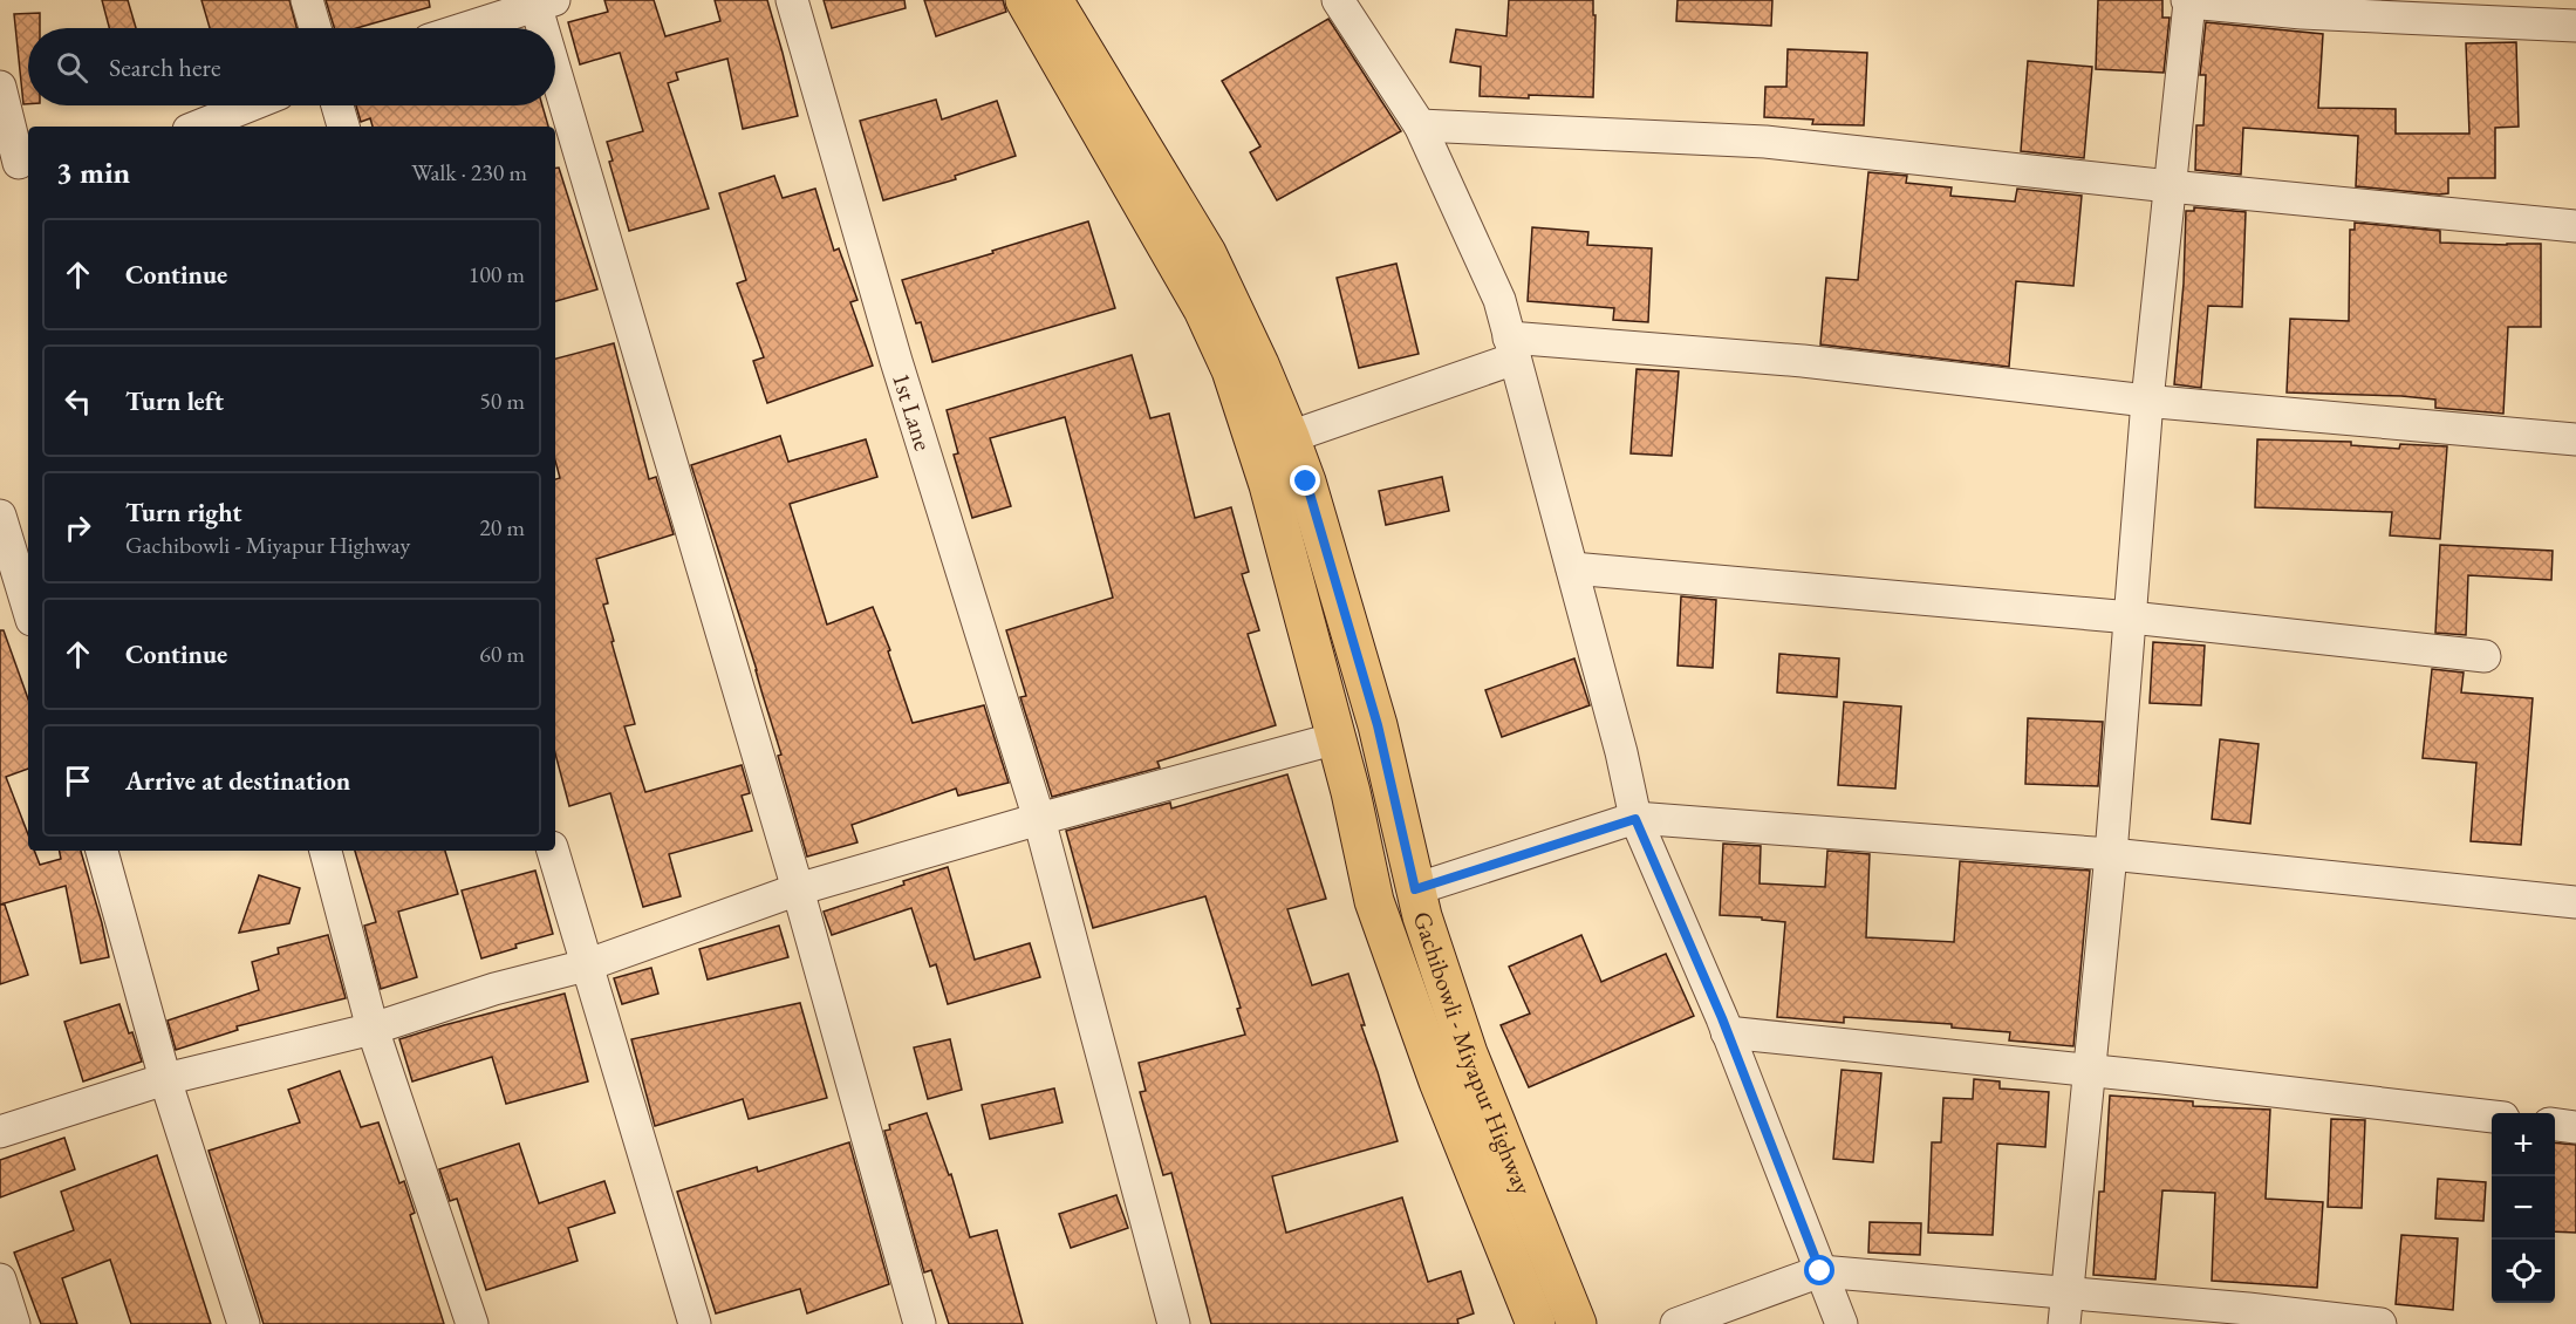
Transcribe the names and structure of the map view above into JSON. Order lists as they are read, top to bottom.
{
  "streets": {
    "main road": ["Gachibowli - Miyapur Highway"],
    "street": ["1st Lane"]
  },
  "page": {
    "search": "Search here",
    "heading": ["3 min", "Walk · 230 m"],
    "list": [
      ["Continue", "100 m"],
      ["Turn left", "50 m"],
      ["Turn right", "Gachibowli - Miyapur Highway", "20 m"],
      ["Continue", "60 m"],
      "Arrive at destination"
    ],
    "map_buttons": ["+", "−"]
  }
}
